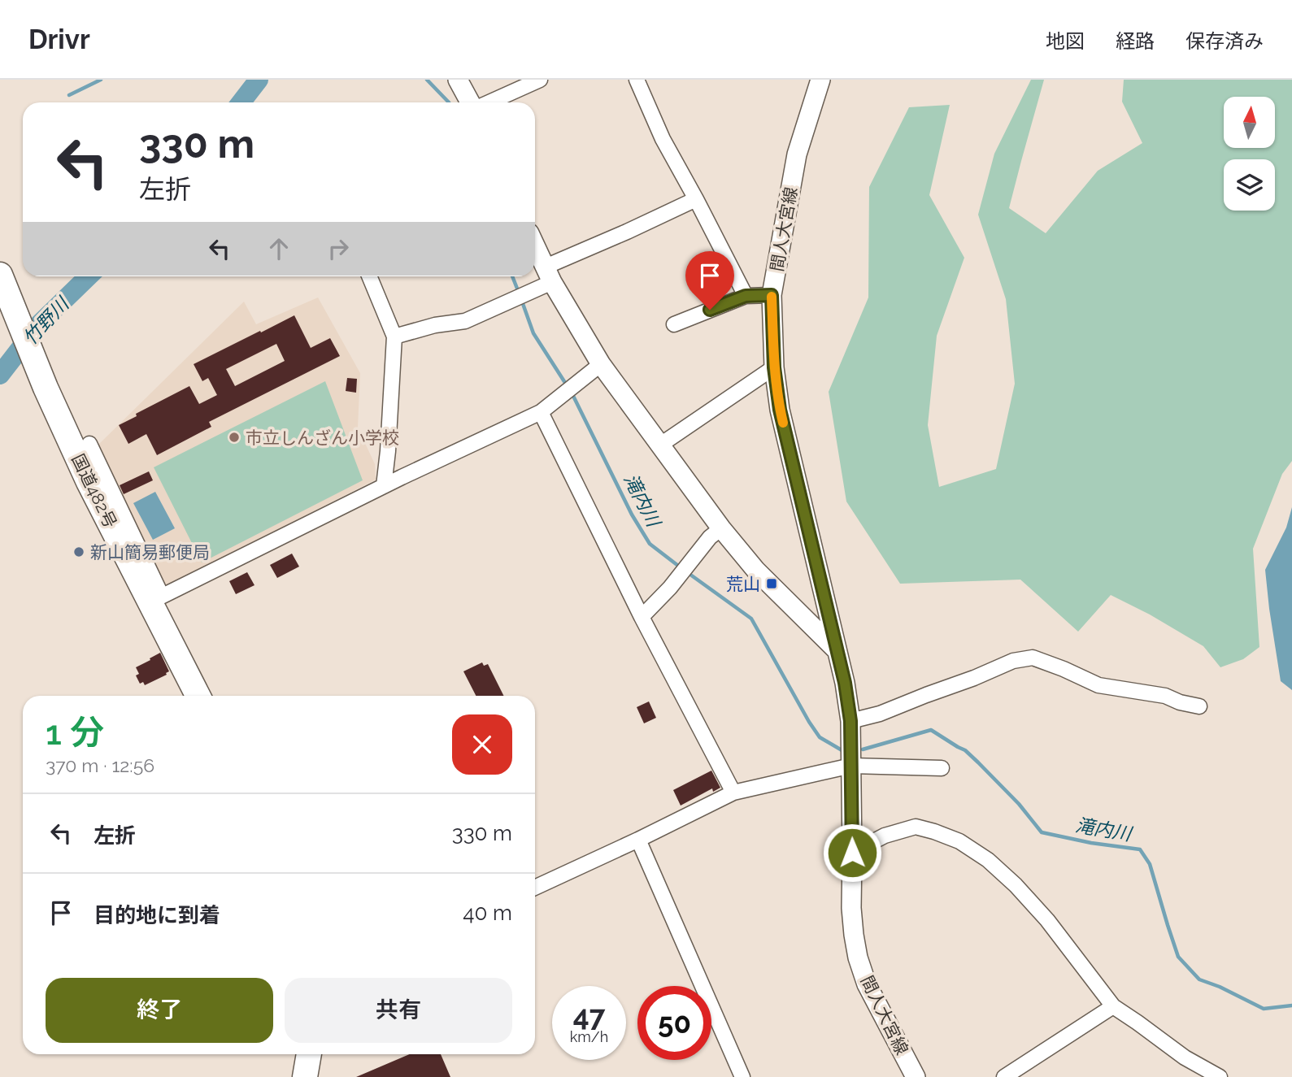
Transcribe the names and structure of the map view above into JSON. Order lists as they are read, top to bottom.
{
  "streets": {
    "highway": ["国道482号"],
    "main road": ["間人大宮線"]
  },
  "water": ["竹野川", "滝内川"],
  "places": {
    "other": ["市立しんざん小学校", "新山簡易郵便局"],
    "transit": ["荒山"]
  },
  "north": "top",
  "page": {
    "header": "Drivr",
    "nav": ["地図", "経路", "保存済み"],
    "turn": ["330 m", "左折"],
    "heading": ["1 分", "370 m · 12:56"],
    "list": [
      {
        "name": "左折",
        "value": "330 m"
      },
      {
        "name": "目的地に到着",
        "value": "40 m"
      }
    ],
    "buttons": ["終了", "共有"],
    "speed": "47 km/h",
    "limit": "50"
  }
}
